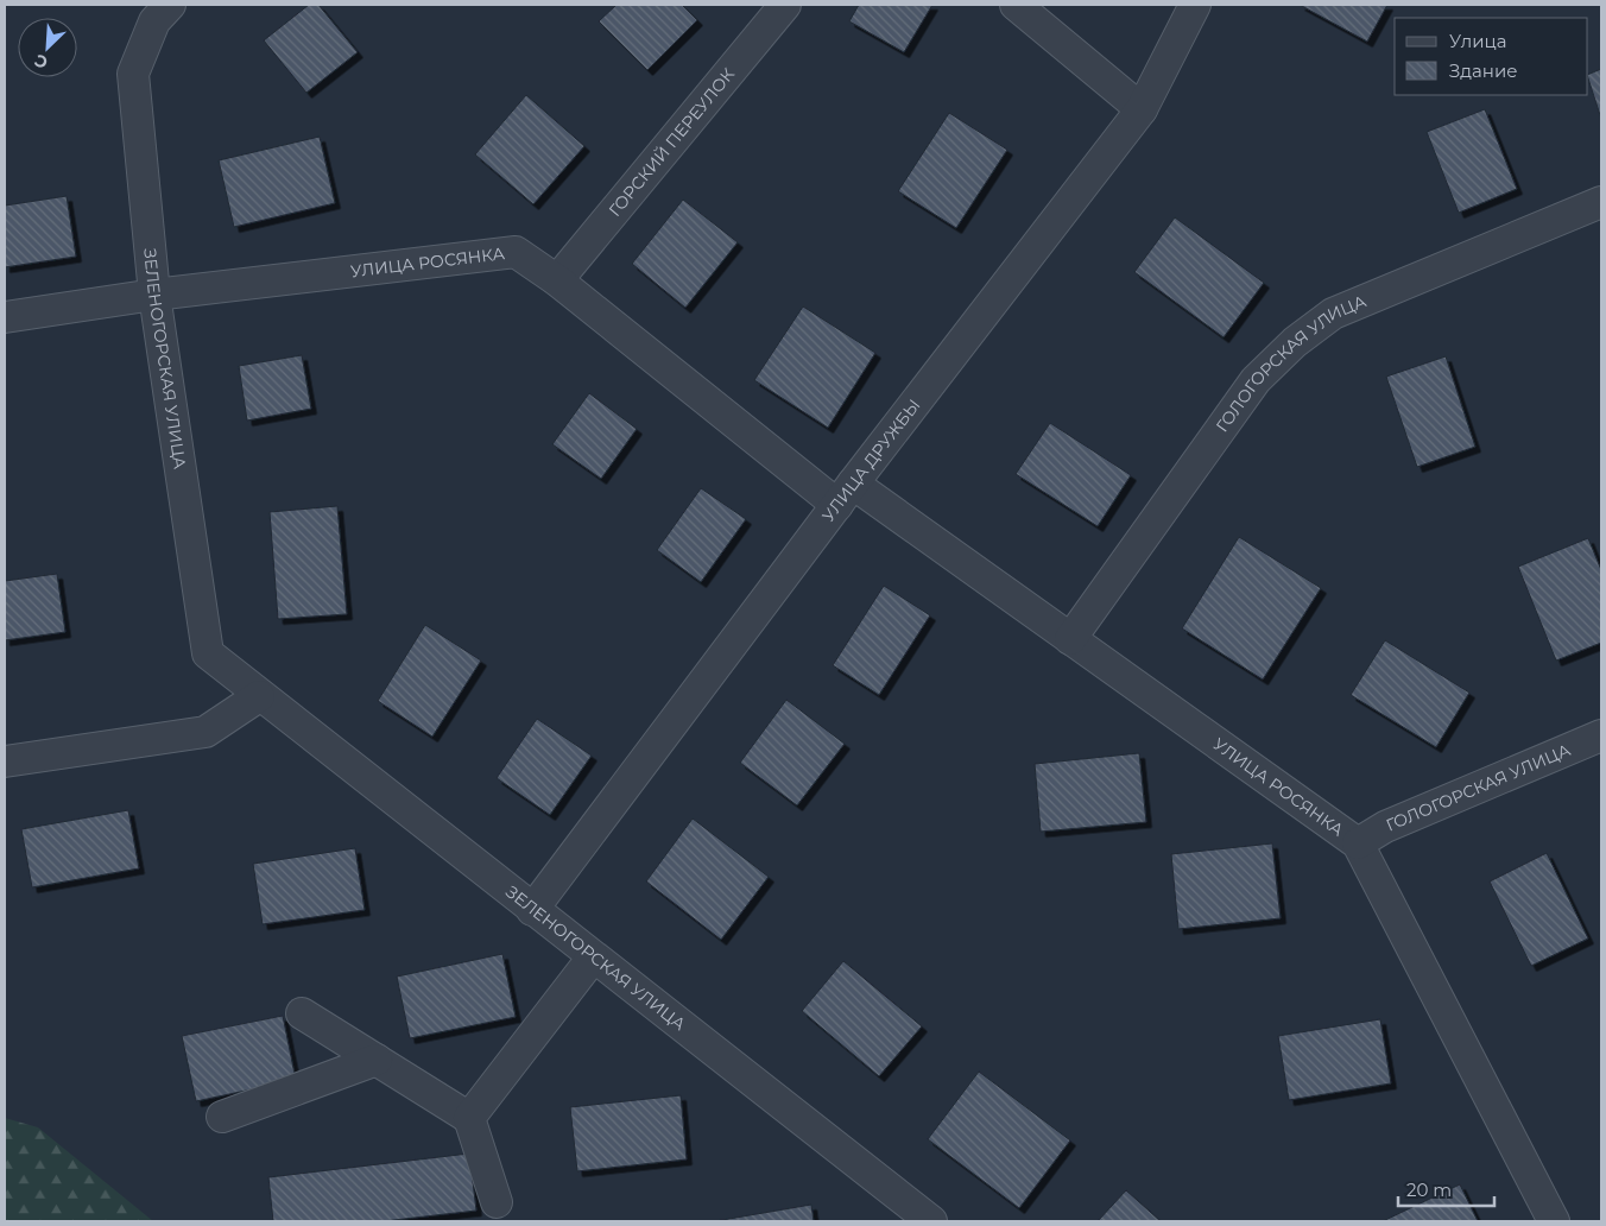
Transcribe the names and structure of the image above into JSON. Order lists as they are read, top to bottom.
{
  "streets": {
    "street": [
      "ГОРСКИЙ ПЕРЕУЛОК",
      "УЛИЦА РОСЯНКА",
      "ЗЕЛЕНОГОРСКАЯ УЛИЦА",
      "ГОЛОГОРСКАЯ УЛИЦА",
      "УЛИЦА ДРУЖБЫ"
    ]
  },
  "crossings": [
    ["ГОРСКИЙ ПЕРЕУЛОК", "УЛИЦА РОСЯНКА"],
    ["УЛИЦА РОСЯНКА", "ЗЕЛЕНОГОРСКАЯ УЛИЦА"],
    ["УЛИЦА РОСЯНКА", "ГОЛОГОРСКАЯ УЛИЦА"],
    ["УЛИЦА РОСЯНКА", "УЛИЦА ДРУЖБЫ"],
    ["ЗЕЛЕНОГОРСКАЯ УЛИЦА", "УЛИЦА ДРУЖБЫ"]
  ],
  "legend": ["Улица", "Здание"],
  "scale_bar": "20 m",
  "north": "bottom left"
}
